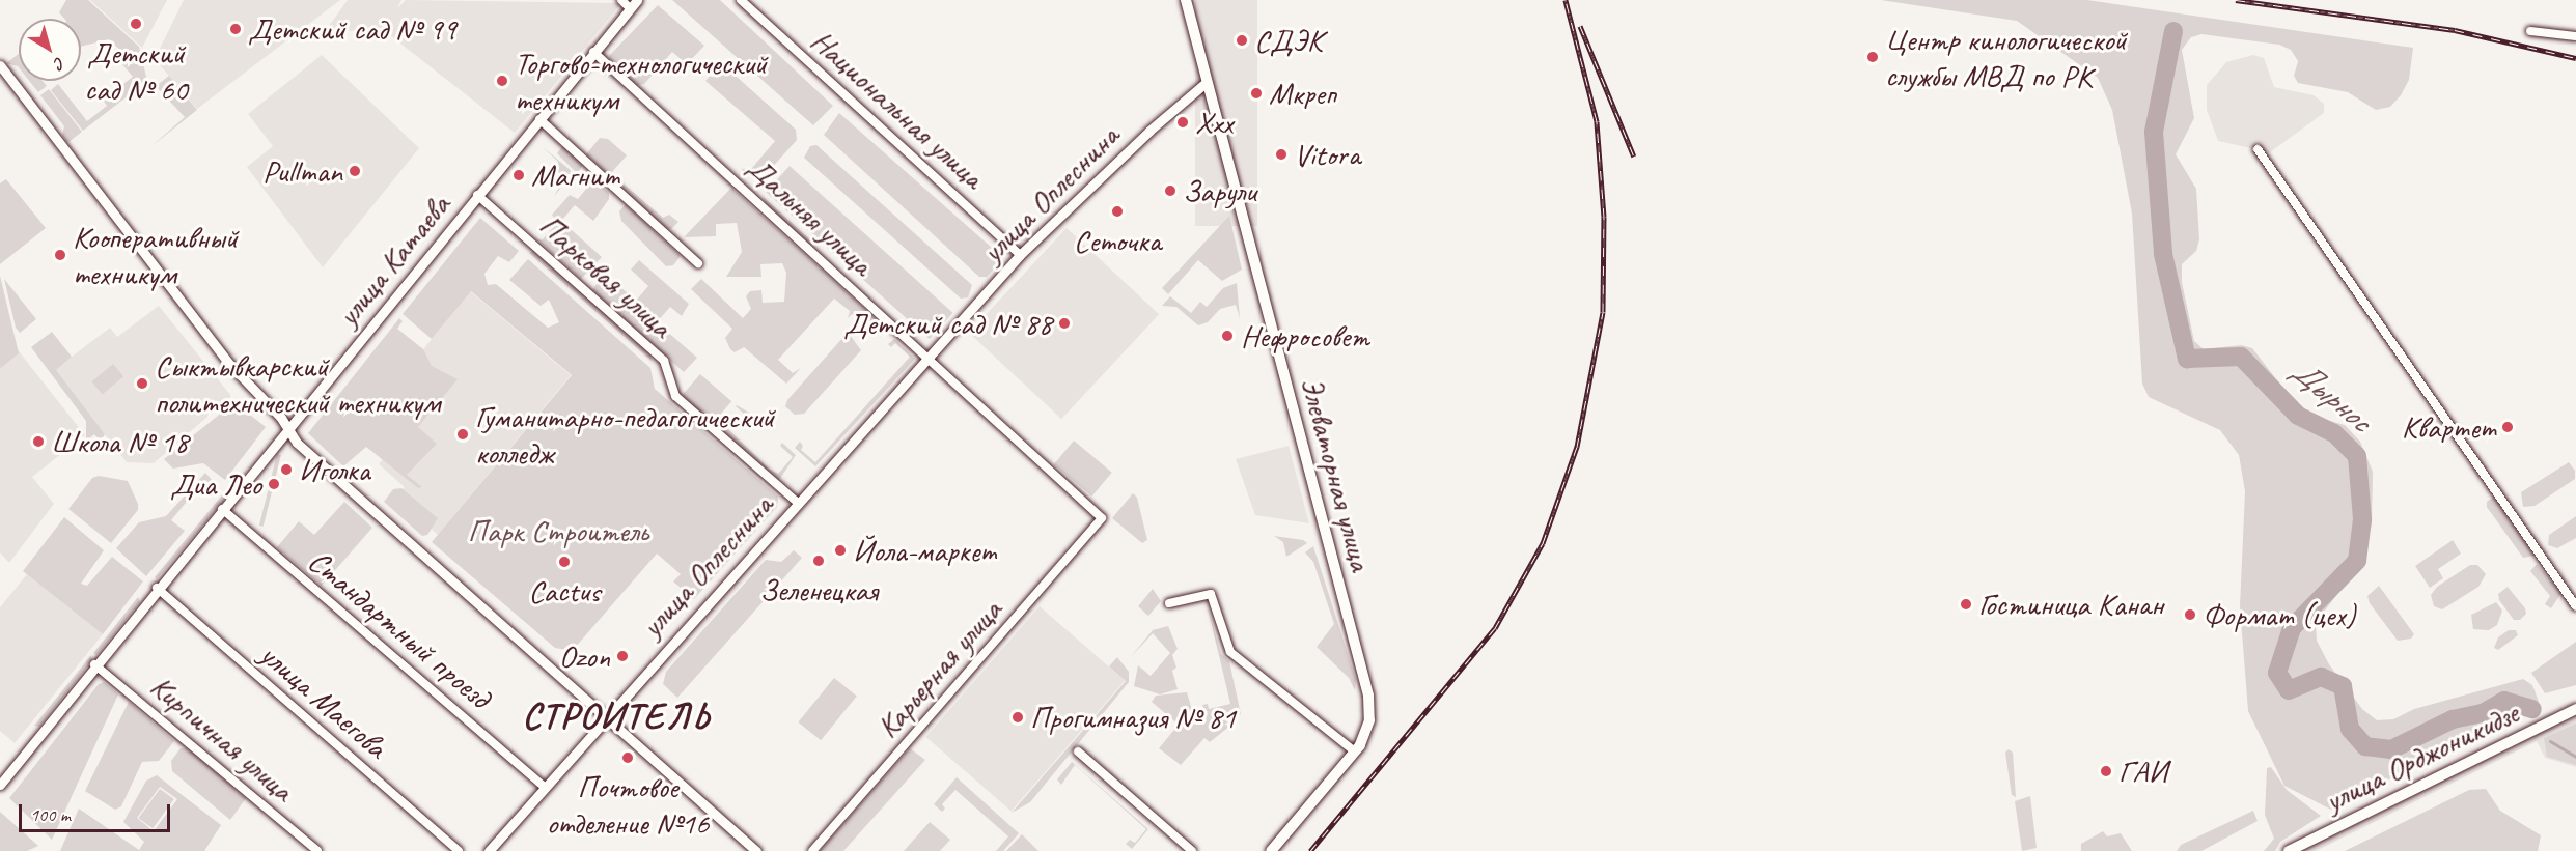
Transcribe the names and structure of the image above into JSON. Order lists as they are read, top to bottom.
{
  "streets": {
    "main road": ["Элеваторная улица", "улица Орджоникидзе"],
    "street": [
      "Национальная улица",
      "улица Оплеснина",
      "Дальняя улица",
      "улица Катаева",
      "Парковая улица",
      "Стандартный проезд",
      "Карьерная улица",
      "улица Маегова",
      "Кирпичная улица"
    ]
  },
  "crossings": [
    ["Национальная улица", "улица Оплеснина"],
    ["улица Оплеснина", "Дальняя улица"],
    ["улица Оплеснина", "Парковая улица"],
    ["улица Оплеснина", "Элеваторная улица"],
    ["улица Оплеснина", "Стандартный проезд"],
    ["Дальняя улица", "улица Катаева"],
    ["Дальняя улица", "Карьерная улица"],
    ["улица Катаева", "Парковая улица"],
    ["улица Катаева", "Стандартный проезд"],
    ["улица Катаева", "улица Маегова"],
    ["улица Катаева", "Кирпичная улица"]
  ],
  "districts": ["СТРОИТЕЛЬ"],
  "water": ["Дырнос"],
  "parks": ["Парк Строитель"],
  "places": [
    "Детский сад № 60",
    "Детский сад № 99",
    "СДЭК",
    "Центр кинологической службы МВД по РК",
    "Торгово-технологический техникум",
    "Мкреп",
    "Xxx",
    "Vitora",
    "Pullman",
    "Магнит",
    "Зарули",
    "Сеточка",
    "Кооперативный техникум",
    "Детский сад № 88",
    "Нефросовет",
    "Сыктывкарский политехнический техникум",
    "Квартет",
    "Гуманитарно-педагогический колледж",
    "Школа № 18",
    "Иголка",
    "Диа Лео",
    "Йола-маркет",
    "Зеленецкая",
    "Cactus",
    "Гостиница Канан",
    "Формат (цех)",
    "Ozon",
    "Прогимназия № 81",
    "Почтовое отделение №16",
    "ГАИ"
  ],
  "scale_bar": "100 m",
  "north": "bottom right"
}
